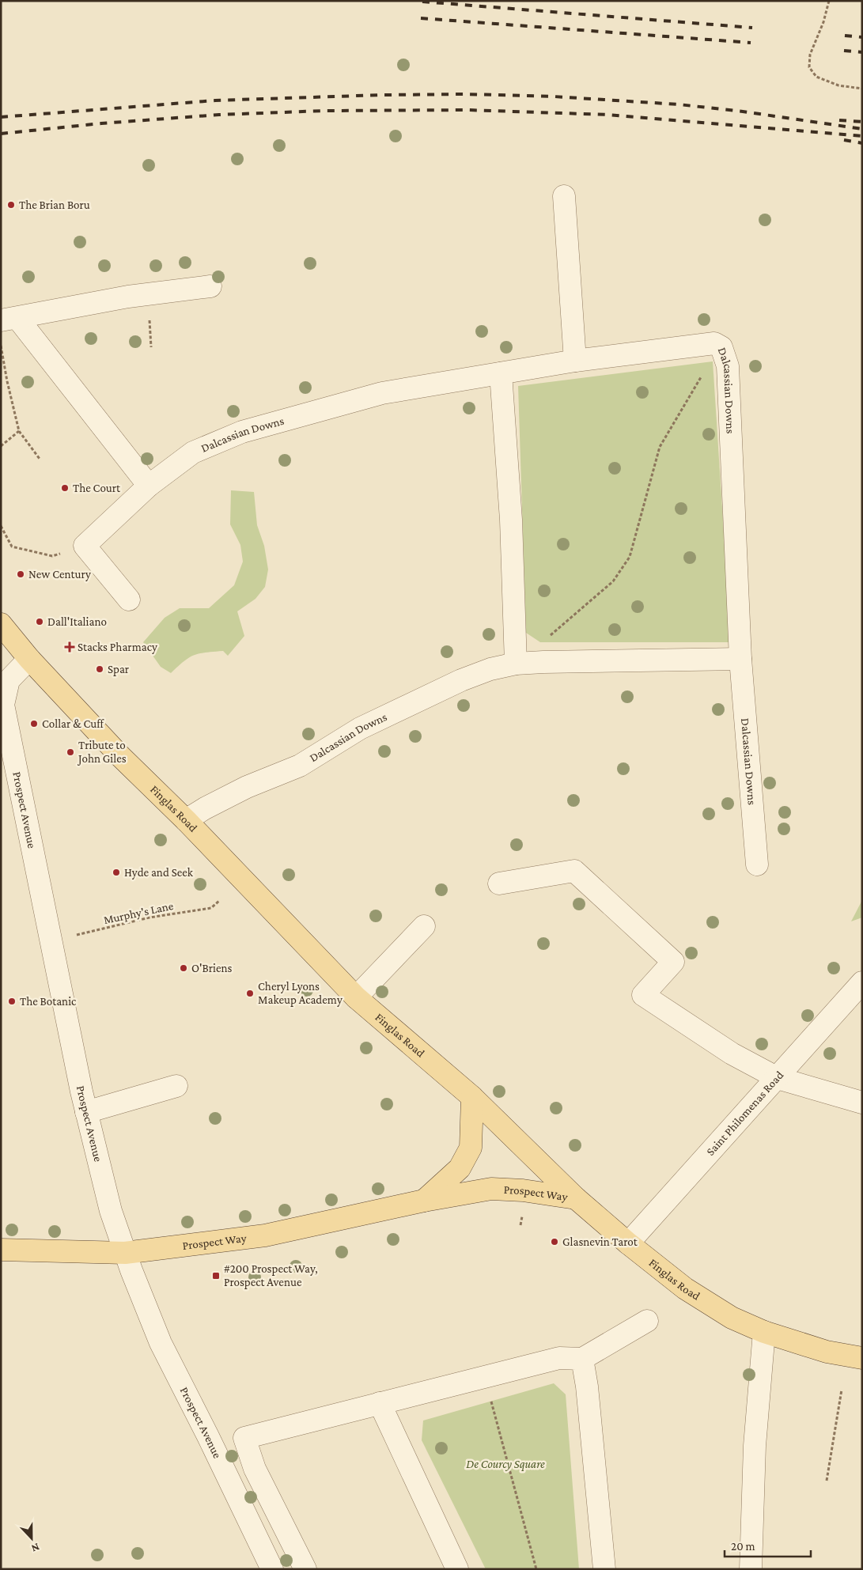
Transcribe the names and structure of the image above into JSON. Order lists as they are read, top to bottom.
{
  "streets": {
    "main road": ["Finglas Road", "Prospect Way"],
    "street": ["Dalcassian Downs", "Prospect Avenue", "Saint Philomenas Road"],
    "path": ["Murphy's Lane"]
  },
  "crossings": [
    ["Dalcassian Downs", "Finglas Road"],
    ["Finglas Road", "Prospect Avenue"],
    ["Finglas Road", "Saint Philomenas Road"],
    ["Finglas Road", "Prospect Way"],
    ["Prospect Avenue", "Prospect Way"]
  ],
  "parks": ["De Courcy Square"],
  "places": {
    "other": [
      "The Brian Boru",
      "The Court",
      "New Century",
      "Dall'Italiano",
      "Spar",
      "Collar & Cuff",
      "Tribute to John Giles",
      "Hyde and Seek",
      "O'Briens",
      "Cheryl Lyons Makeup Academy",
      "The Botanic",
      "Glasnevin Tarot"
    ],
    "health": ["Stacks Pharmacy"],
    "transit": ["#200 Prospect Way, Prospect Avenue"]
  },
  "scale_bar": "20 m",
  "north": "bottom"
}
